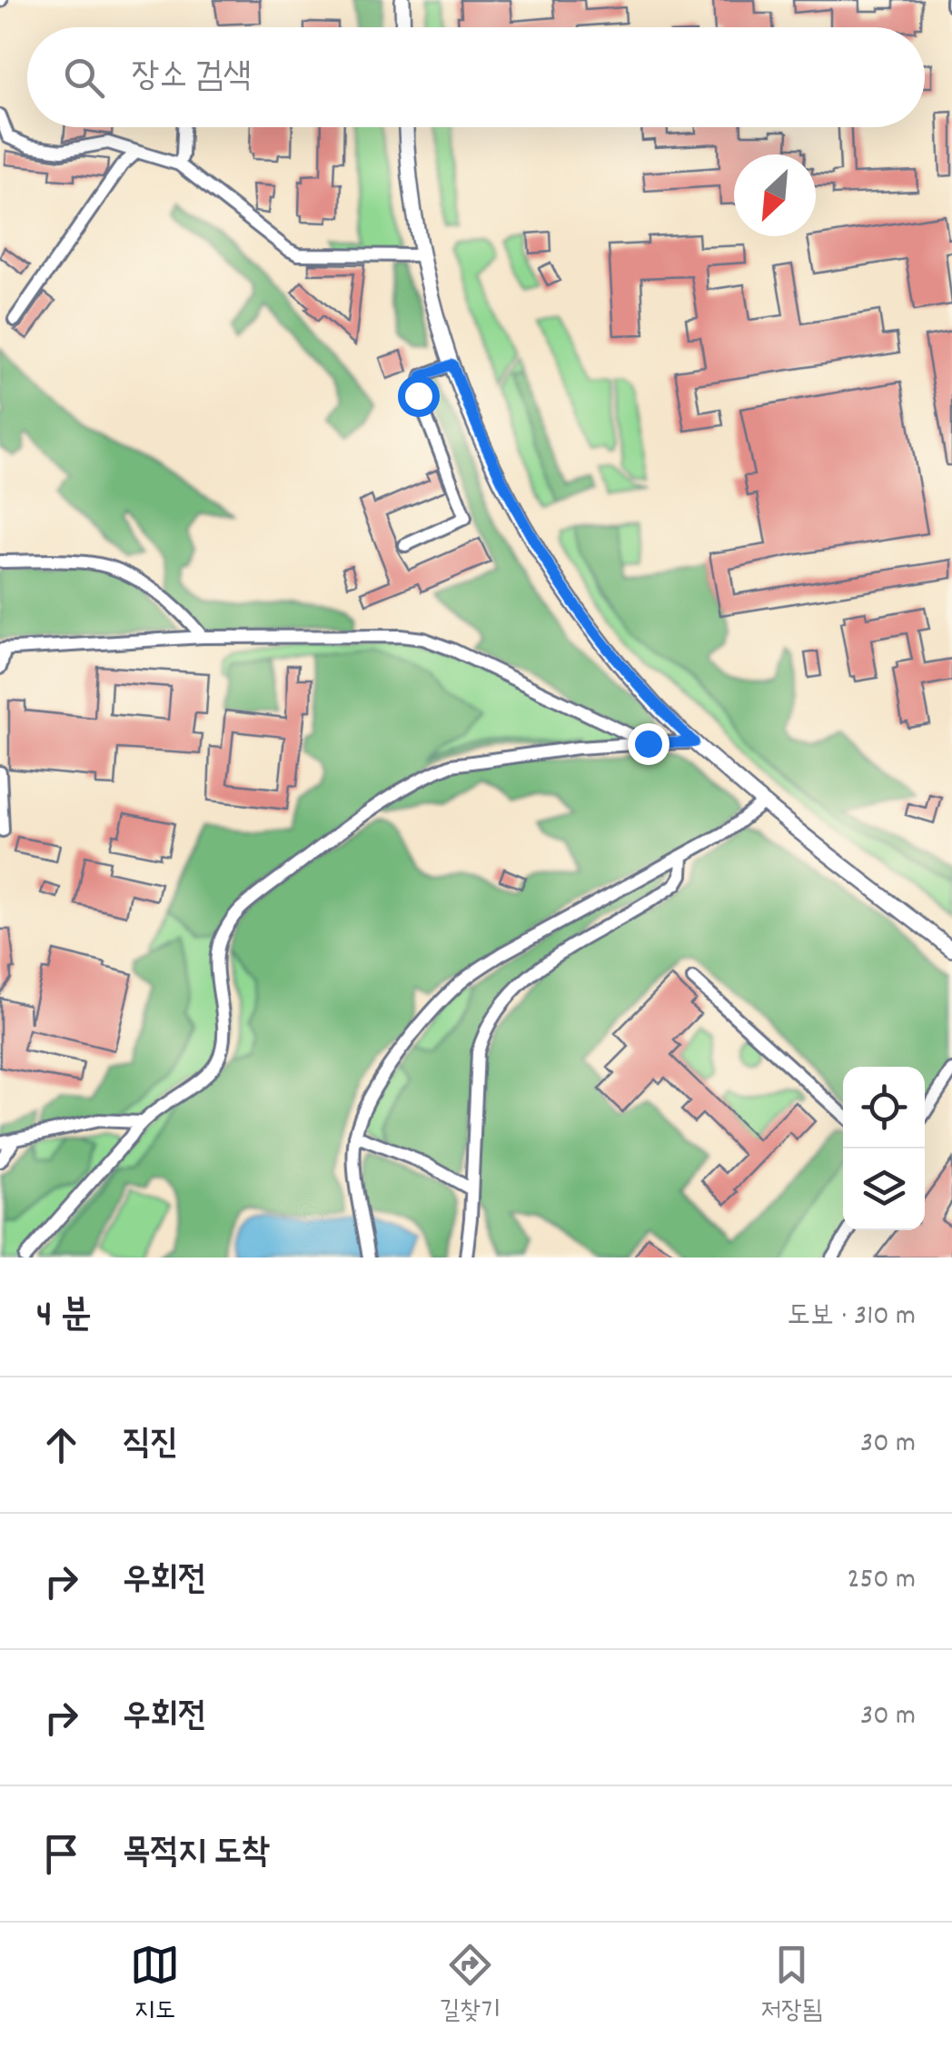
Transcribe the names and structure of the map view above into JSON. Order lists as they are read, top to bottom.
{
  "north": "bottom left",
  "page": {
    "search": "장소 검색",
    "heading": ["4 분", "도보 · 310 m"],
    "list": [
      ["직진", "30 m"],
      ["우회전", "250 m"],
      ["우회전", "30 m"],
      "목적지 도착"
    ],
    "nav": ["지도", "길찾기", "저장됨"]
  }
}
